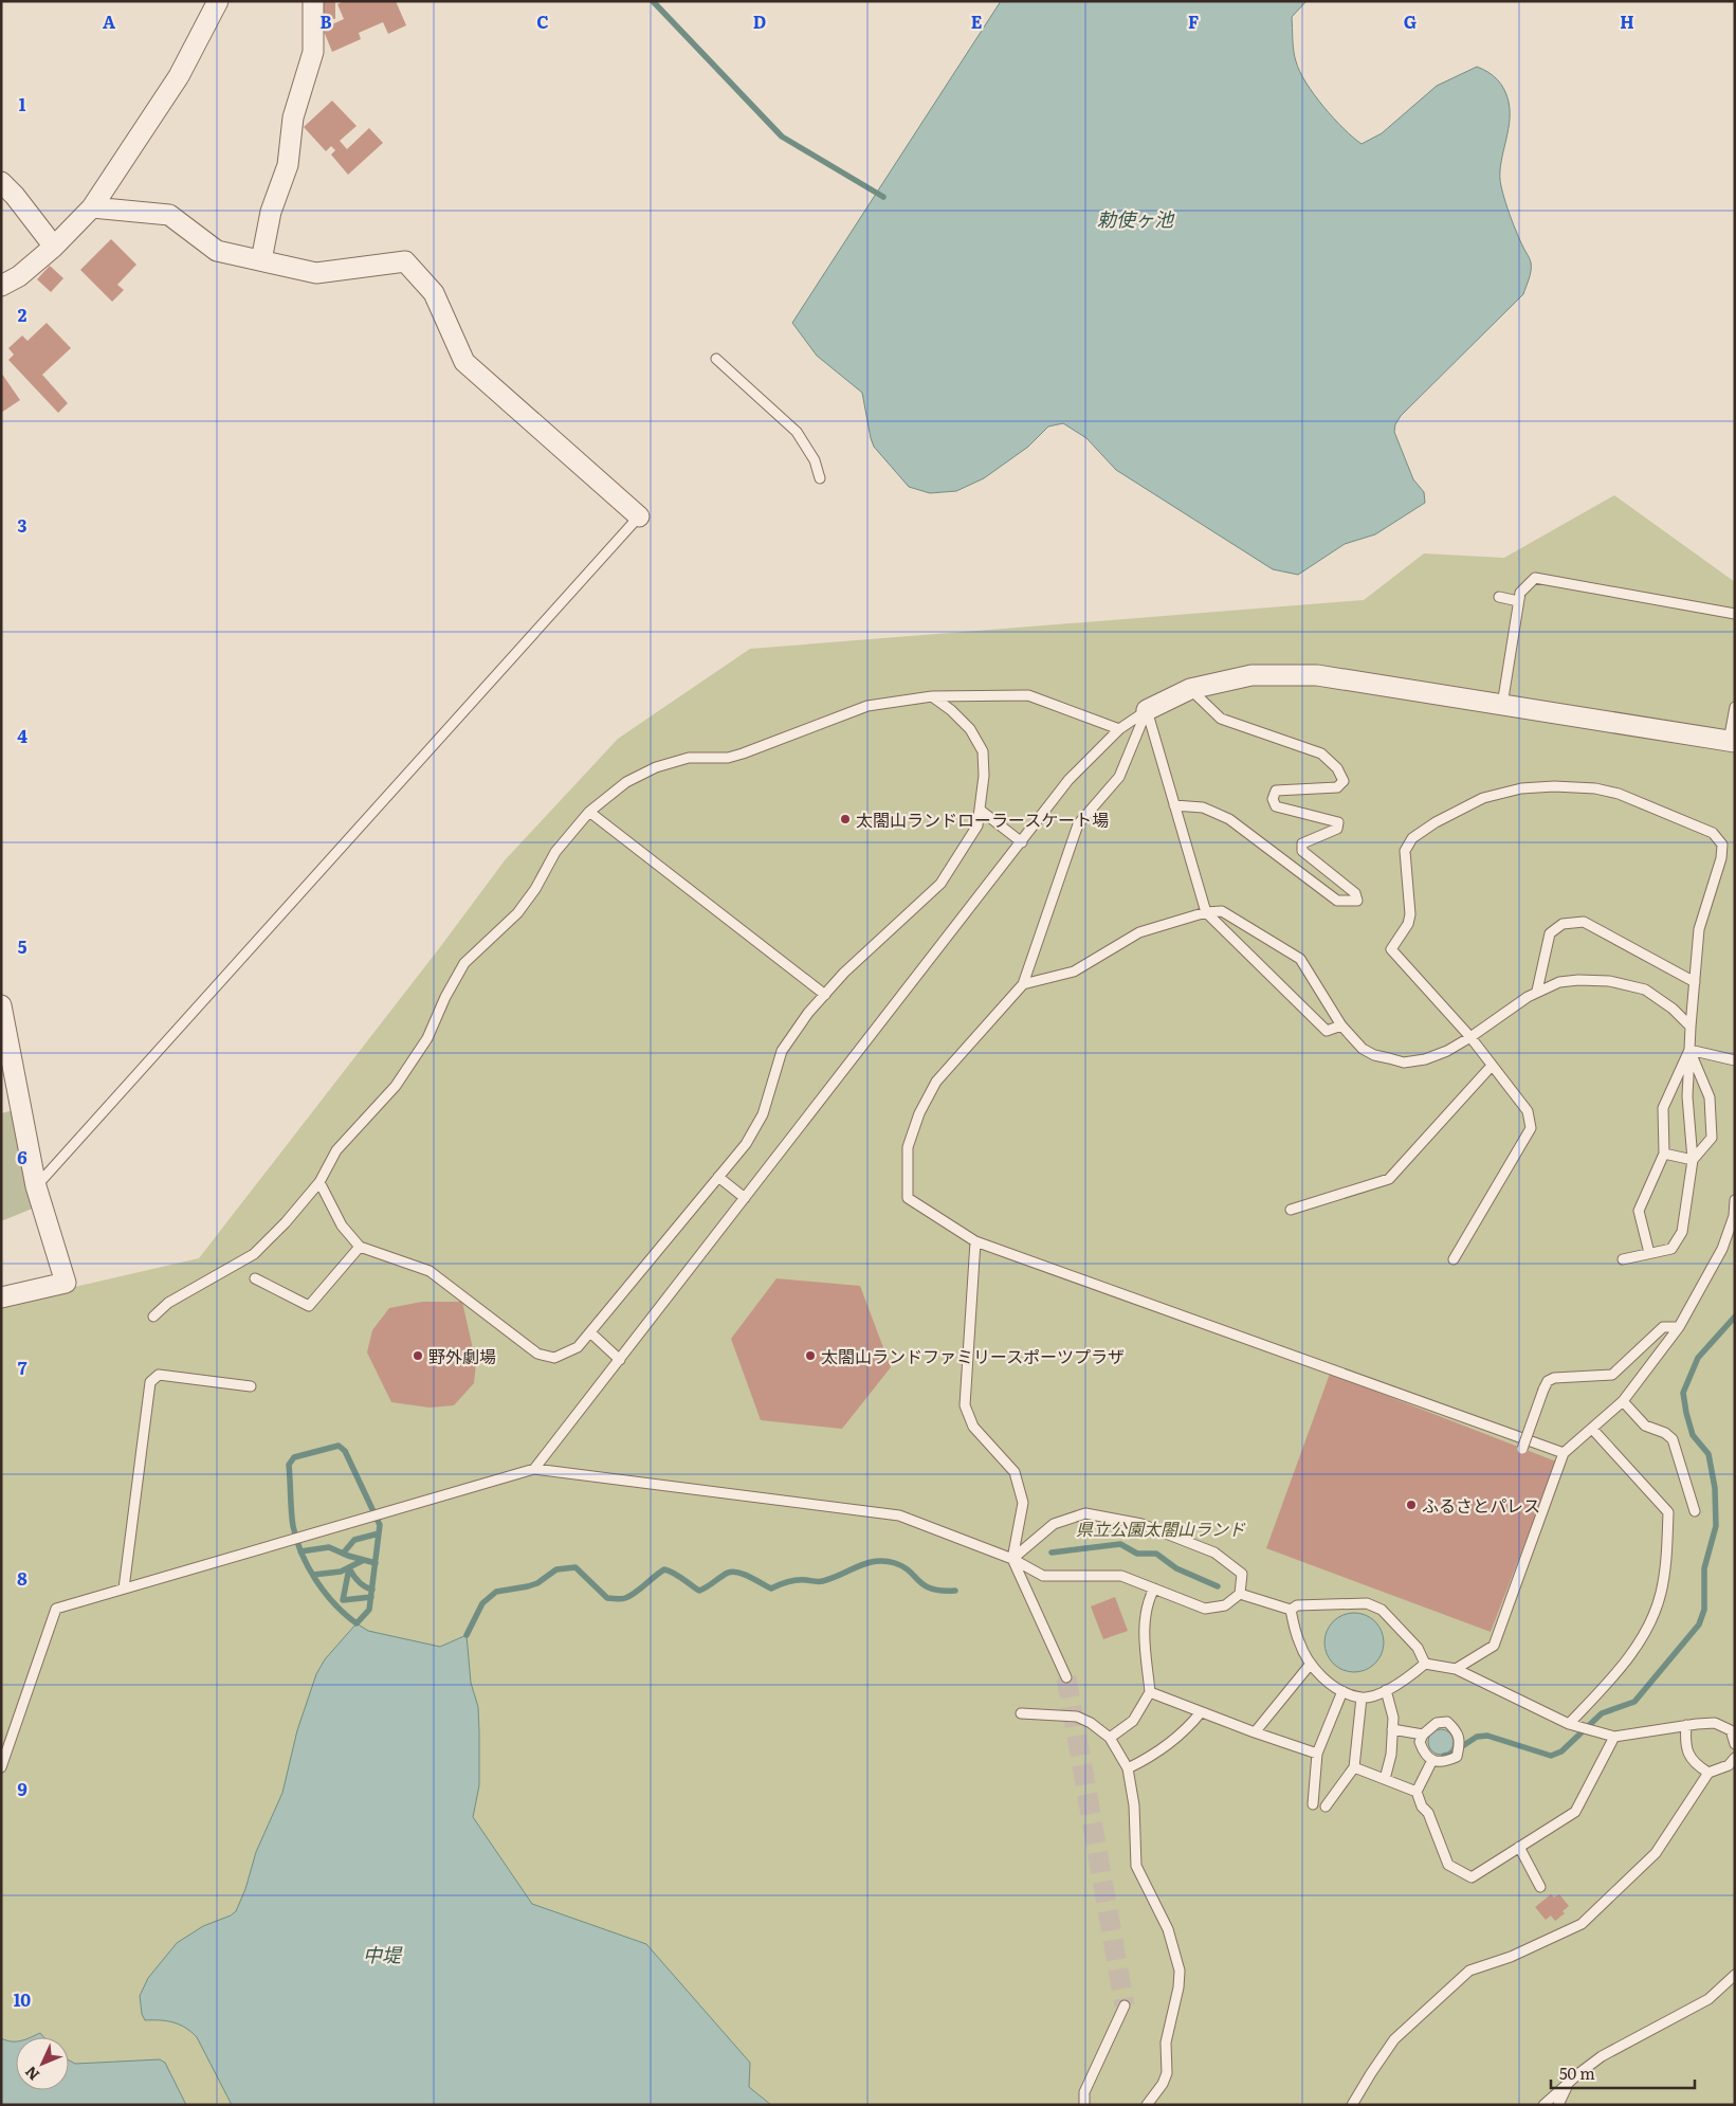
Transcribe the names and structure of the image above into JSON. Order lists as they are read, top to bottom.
{
  "water": ["勅使ヶ池", "中堤"],
  "parks": ["県立公園太閤山ランド"],
  "places": [
    "太閤山ランドローラースケート場",
    "野外劇場",
    "太閤山ランドファミリースポーツプラザ",
    "ふるさとパレス"
  ],
  "scale_bar": "50 m",
  "north": "bottom left",
  "grid": {
    "columns": [
      "A",
      "B",
      "C",
      "D",
      "E",
      "F",
      "G",
      "H"
    ],
    "rows": [
      "1",
      "2",
      "3",
      "4",
      "5",
      "6",
      "7",
      "8",
      "9",
      "10"
    ]
  }
}
